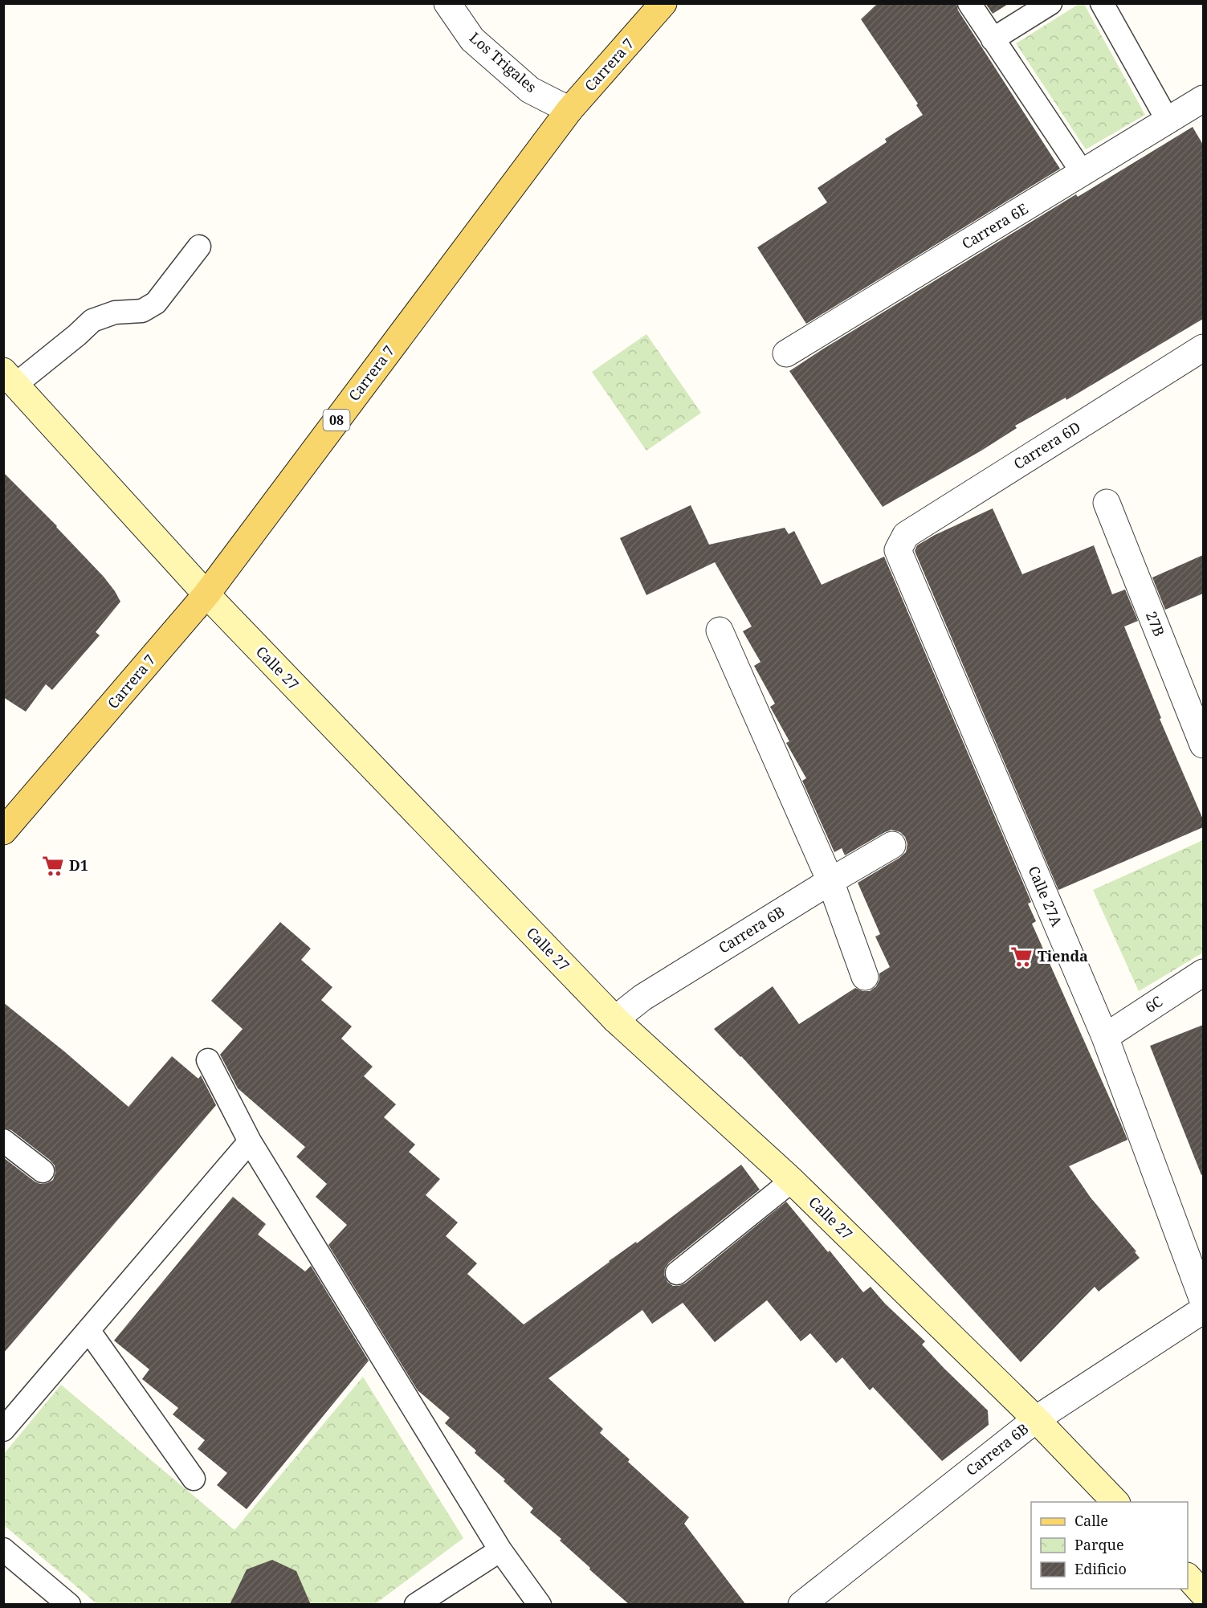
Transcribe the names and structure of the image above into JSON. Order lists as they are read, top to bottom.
{
  "streets": {
    "main road": ["Carrera 7", "08"],
    "street": [
      "Los Trigales",
      "Carrera 6E",
      "Carrera 6D",
      "27B",
      "Calle 27",
      "Calle 27A",
      "Carrera 6B",
      "6C"
    ]
  },
  "crossings": [
    ["Los Trigales", "Carrera 7"],
    ["Carrera 7", "Calle 27"],
    ["Carrera 6D", "Calle 27A"],
    ["Calle 27", "Carrera 6B"],
    ["Calle 27A", "6C"]
  ],
  "places": {
    "supermarket": ["D1", "Tienda"]
  },
  "legend": ["Calle", "Parque", "Edificio"]
}
